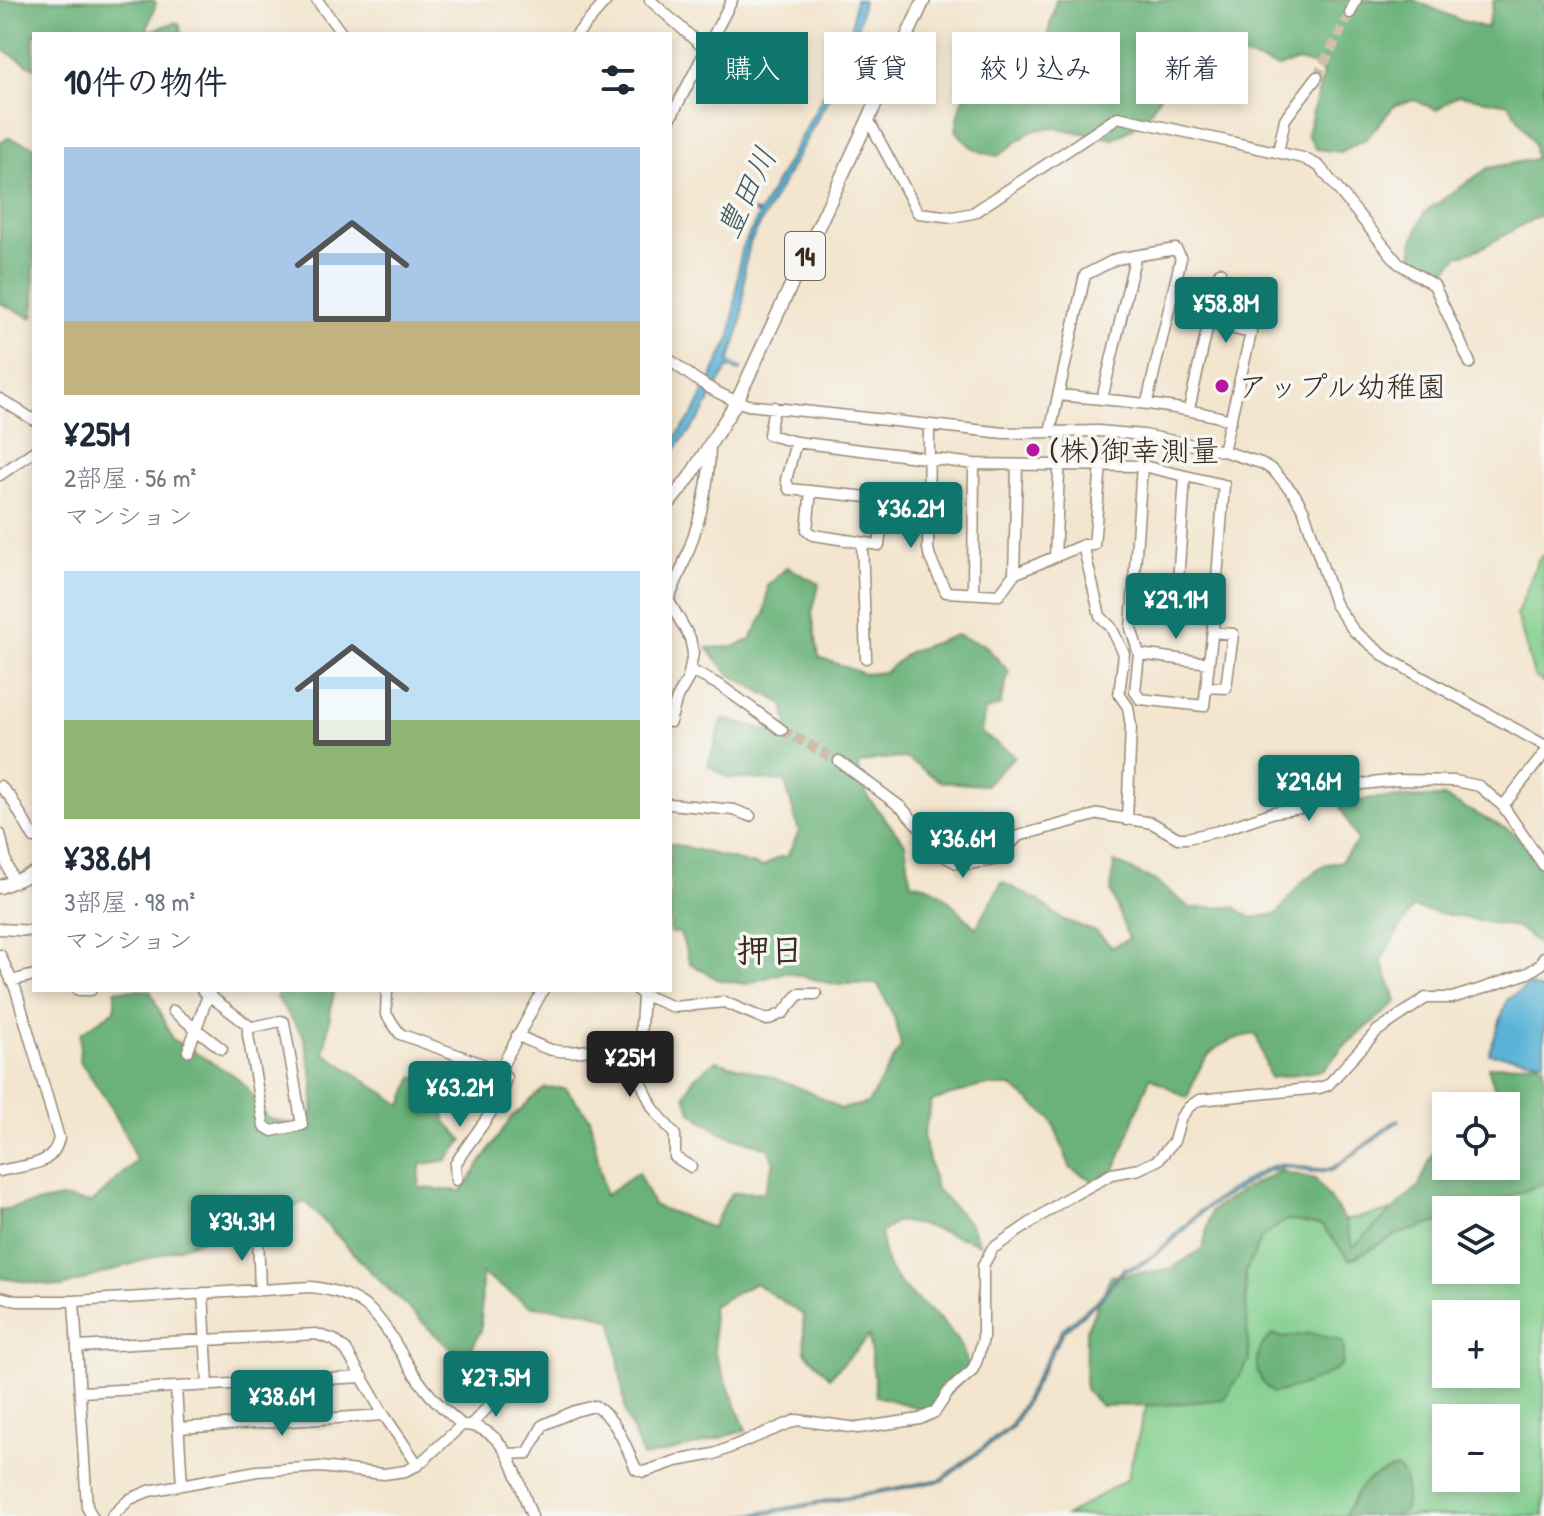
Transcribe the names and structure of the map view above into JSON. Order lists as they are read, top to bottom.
{
  "streets": {
    "main road": ["14"]
  },
  "districts": ["押日"],
  "water": ["豊田川"],
  "places": ["アップル幼稚園", "(株)御幸測量"],
  "page": {
    "chip": [
      "購入",
      "賃貸",
      "絞り込み",
      "新着"
    ],
    "heading": "10件の物件",
    "list": [
      {
        "name": "¥25M",
        "note": "2部屋 · 56 m² · マンション"
      },
      {
        "name": "¥38.6M",
        "note": "3部屋 · 98 m² · マンション"
      }
    ],
    "price": [
      "¥58.8M",
      "¥36.2M",
      "¥29.1M",
      "¥29.6M",
      "¥36.6M",
      "¥25M",
      "¥63.2M",
      "¥34.3M",
      "¥27.5M",
      "¥38.6M"
    ],
    "map_buttons": ["+", "−"]
  }
}
